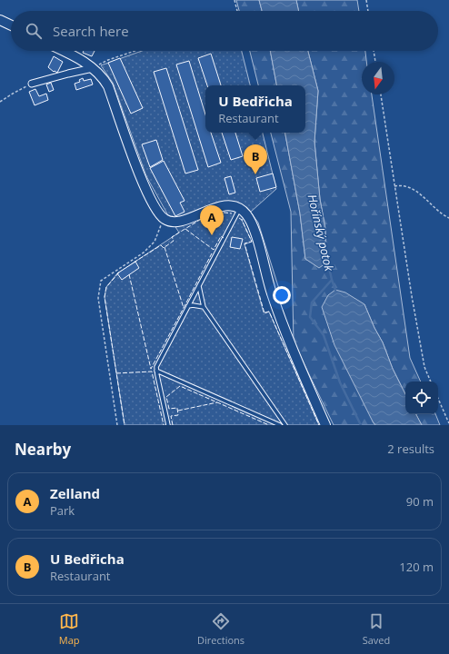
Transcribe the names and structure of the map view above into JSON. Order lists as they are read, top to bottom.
{
  "water": ["Hořínský potok"],
  "north": "bottom",
  "page": {
    "search": "Search here",
    "popup": ["U Bedřicha", "Restaurant"],
    "pins": ["B", "A"],
    "heading": ["Nearby", "2 results"],
    "list": [
      {
        "mark": "A",
        "name": "Zelland",
        "note": "Park",
        "value": "90 m"
      },
      {
        "mark": "B",
        "name": "U Bedřicha",
        "note": "Restaurant",
        "value": "120 m"
      }
    ],
    "nav": ["Map", "Directions", "Saved"]
  }
}
